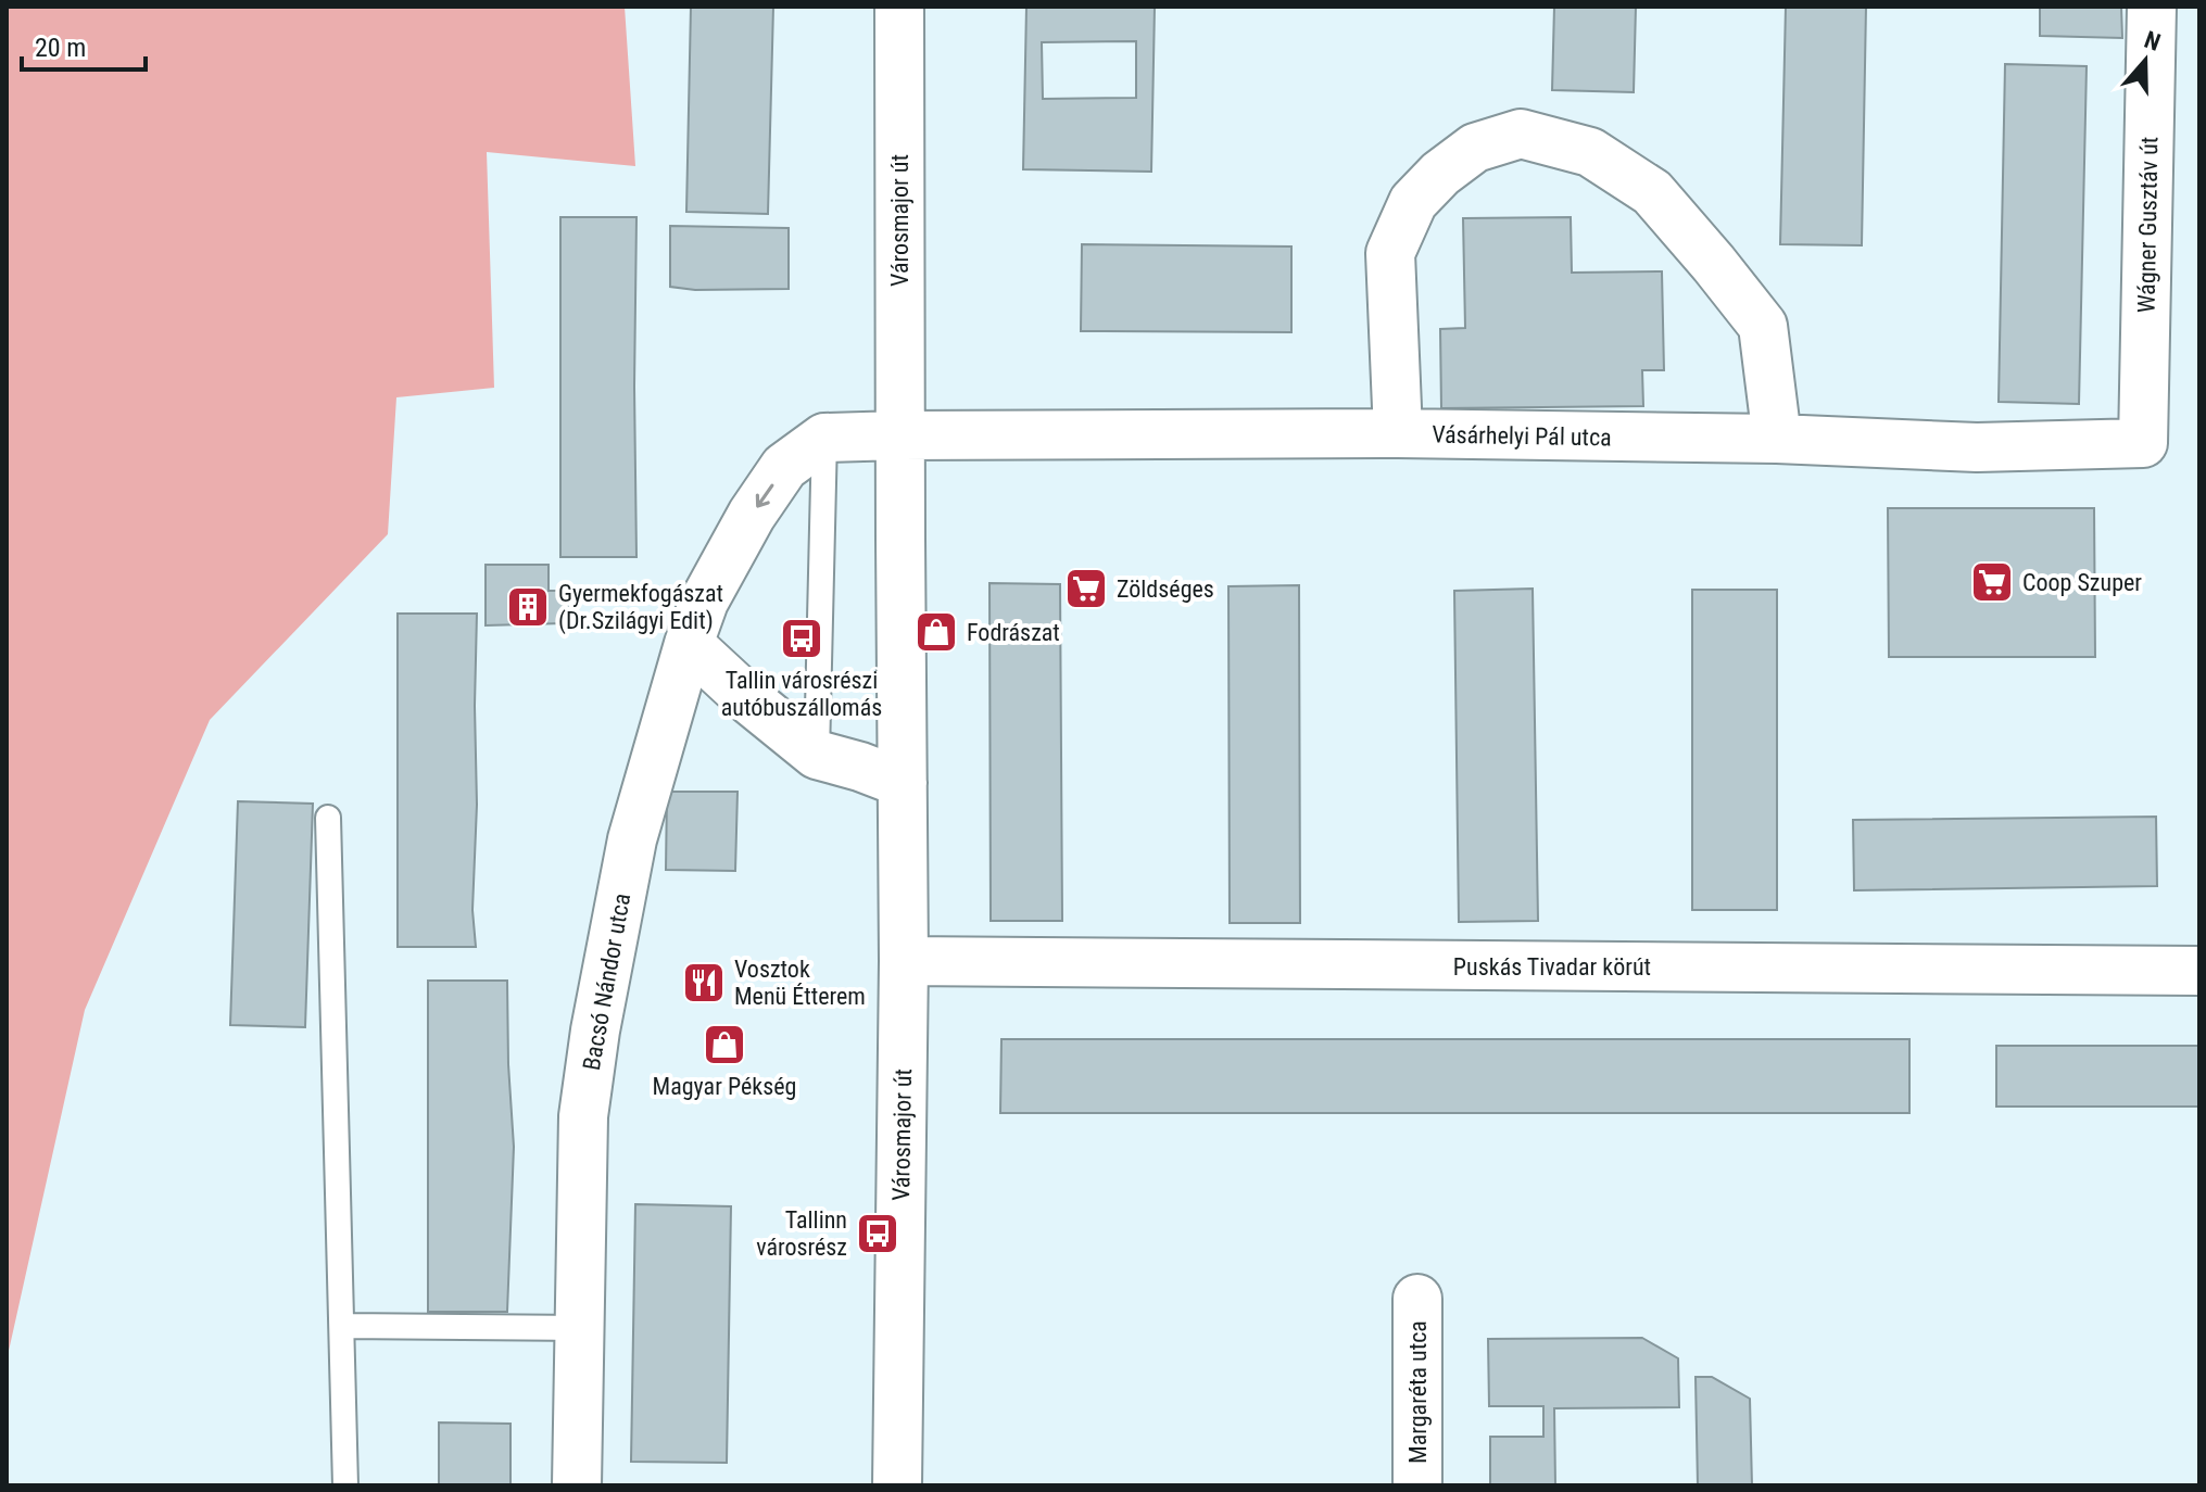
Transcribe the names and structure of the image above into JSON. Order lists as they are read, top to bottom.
{
  "streets": {
    "street": [
      "Városmajor út",
      "Wágner Gusztáv út",
      "Vásárhelyi Pál utca",
      "Puskás Tivadar körút",
      "Bacsó Nándor utca",
      "Margaréta utca"
    ]
  },
  "crossings": [
    ["Városmajor út", "Vásárhelyi Pál utca"],
    ["Városmajor út", "Puskás Tivadar körút"],
    ["Wágner Gusztáv út", "Vásárhelyi Pál utca"]
  ],
  "places": {
    "supermarket": ["Coop Szuper", "Zöldséges"],
    "building": ["Gyermekfogászat (Dr.Szilágyi Edit)"],
    "shop": ["Fodrászat", "Magyar Pékség"],
    "bus stop": ["Tallin városrészi autóbuszállomás", "Tallinn városrész"],
    "restaurant": ["Vosztok Menü Étterem"]
  },
  "scale_bar": "20 m",
  "north": "top"
}
